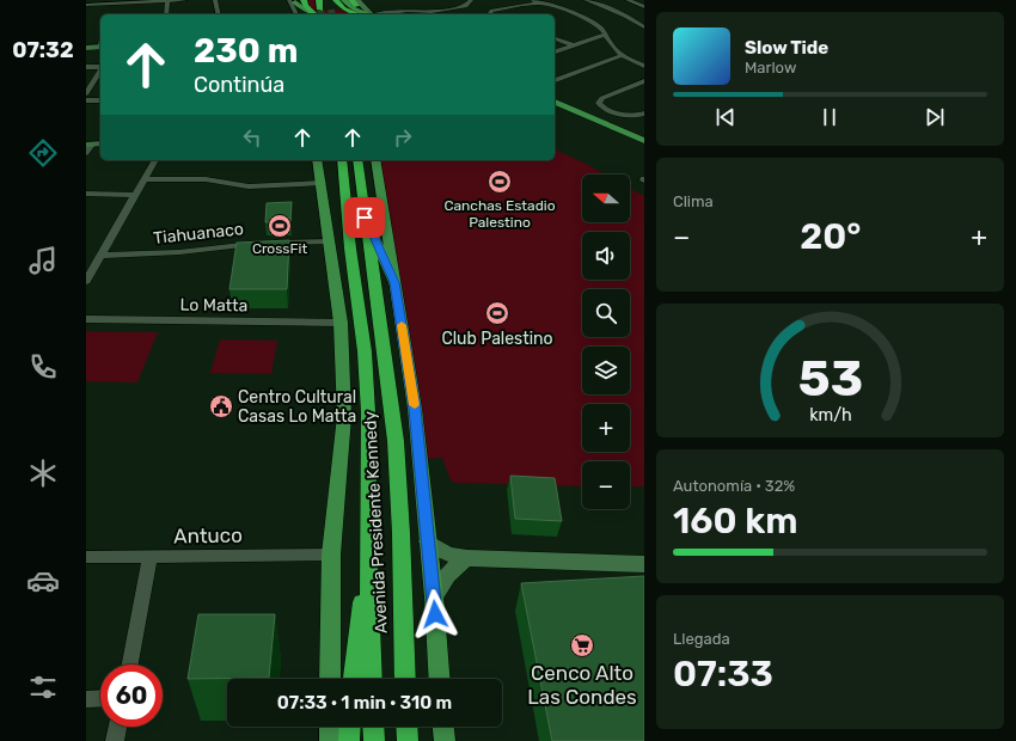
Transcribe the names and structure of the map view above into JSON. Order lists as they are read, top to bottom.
{
  "streets": {
    "highway": ["Avenida Presidente Kennedy"],
    "street": ["Tiahuanaco", "Lo Matta", "Antuco"]
  },
  "places": {
    "sports": ["Canchas Estadio Palestino", "CrossFit", "Club Palestino"],
    "public building": ["Centro Cultural Casas Lo Matta"],
    "supermarket": ["Cenco Alto Las Condes"]
  },
  "north": "left",
  "page": {
    "tabs": "07:32",
    "turn": ["230 m", "Continúa"],
    "song": ["Slow Tide", "Marlow"],
    "tile": [
      "Clima",
      ["Autonomía · 32%", "160 km"],
      ["Llegada", "07:33"]
    ],
    "map_buttons": ["+", "−"],
    "heat": ["−", "20°", "+"],
    "limit": "60",
    "trip": "07:33 · 1 min · 310 m",
    "gauge": ["53", "km/h"]
  }
}
